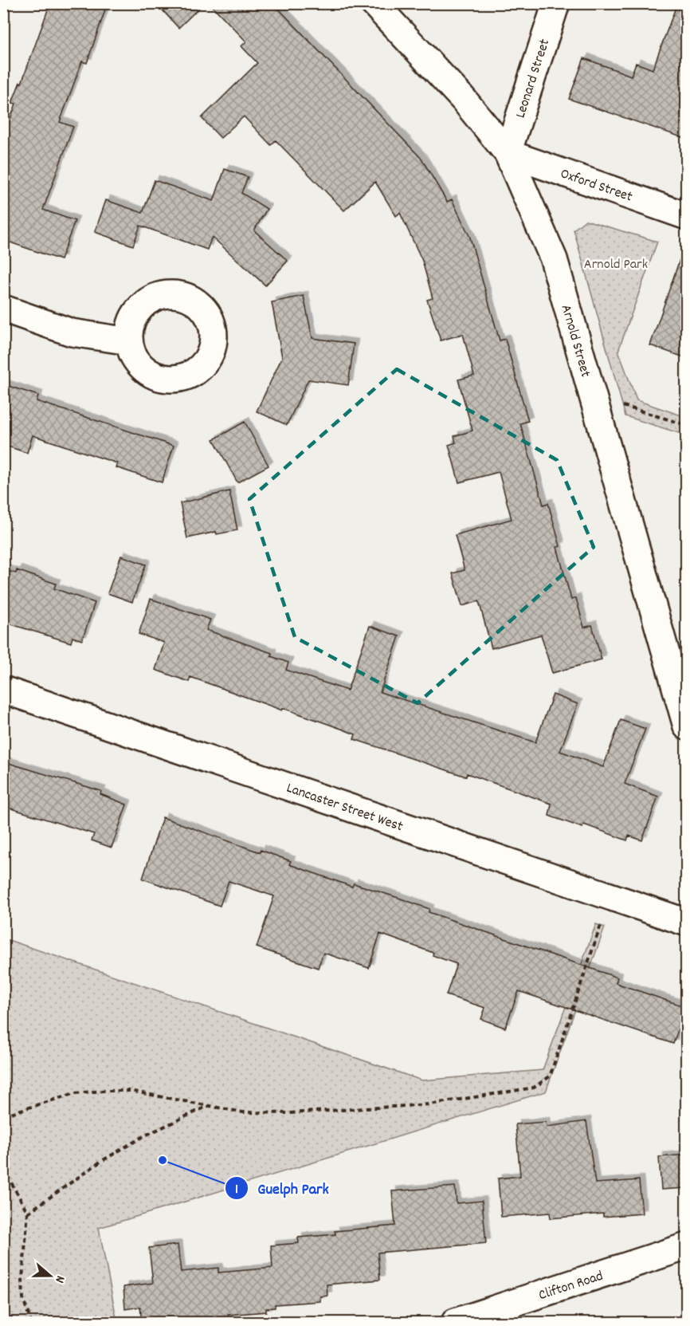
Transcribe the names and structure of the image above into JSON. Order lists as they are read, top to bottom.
{
  "streets": {
    "street": [
      "Leonard Street",
      "Oxford Street",
      "Arnold Street",
      "Lancaster Street West",
      "Clifton Road"
    ]
  },
  "crossings": [
    ["Leonard Street", "Oxford Street"],
    ["Leonard Street", "Arnold Street"],
    ["Oxford Street", "Arnold Street"]
  ],
  "parks": ["Arnold Park"],
  "places": ["Guelph Park"],
  "north": "right"
}
